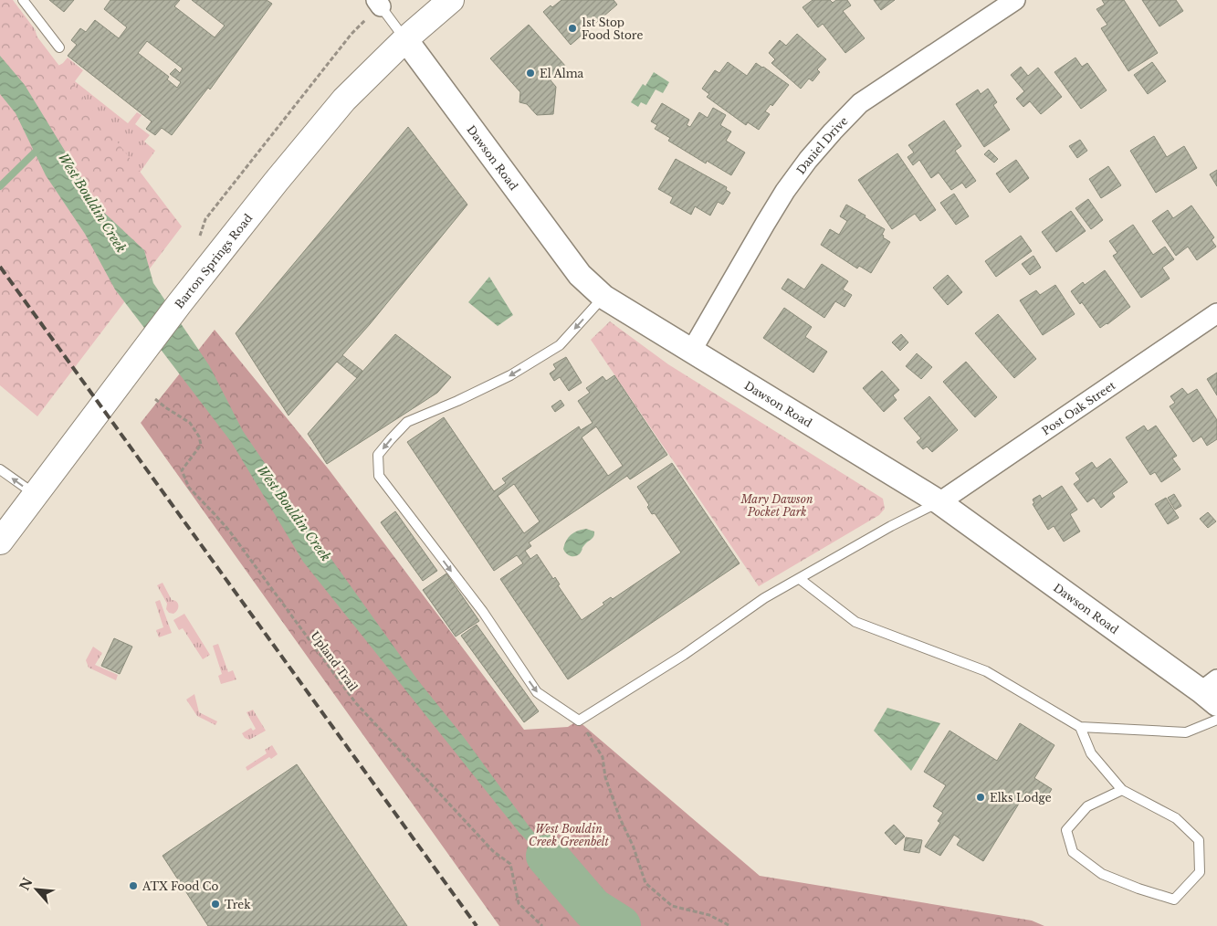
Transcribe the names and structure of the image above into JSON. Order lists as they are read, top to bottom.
{
  "streets": {
    "main road": ["Barton Springs Road"],
    "street": ["Daniel Drive", "Dawson Road", "Post Oak Street"],
    "path": ["Upland Trail"]
  },
  "crossings": [
    ["Daniel Drive", "Dawson Road"],
    ["Dawson Road", "Barton Springs Road"],
    ["Dawson Road", "Post Oak Street"]
  ],
  "water": ["West Bouldin Creek"],
  "parks": ["Mary Dawson Pocket Park", "West Bouldin Creek Greenbelt"],
  "places": [
    "1st Stop Food Store",
    "El Alma",
    "Elks Lodge",
    "ATX Food Co",
    "Trek"
  ],
  "north": "top left"
}
